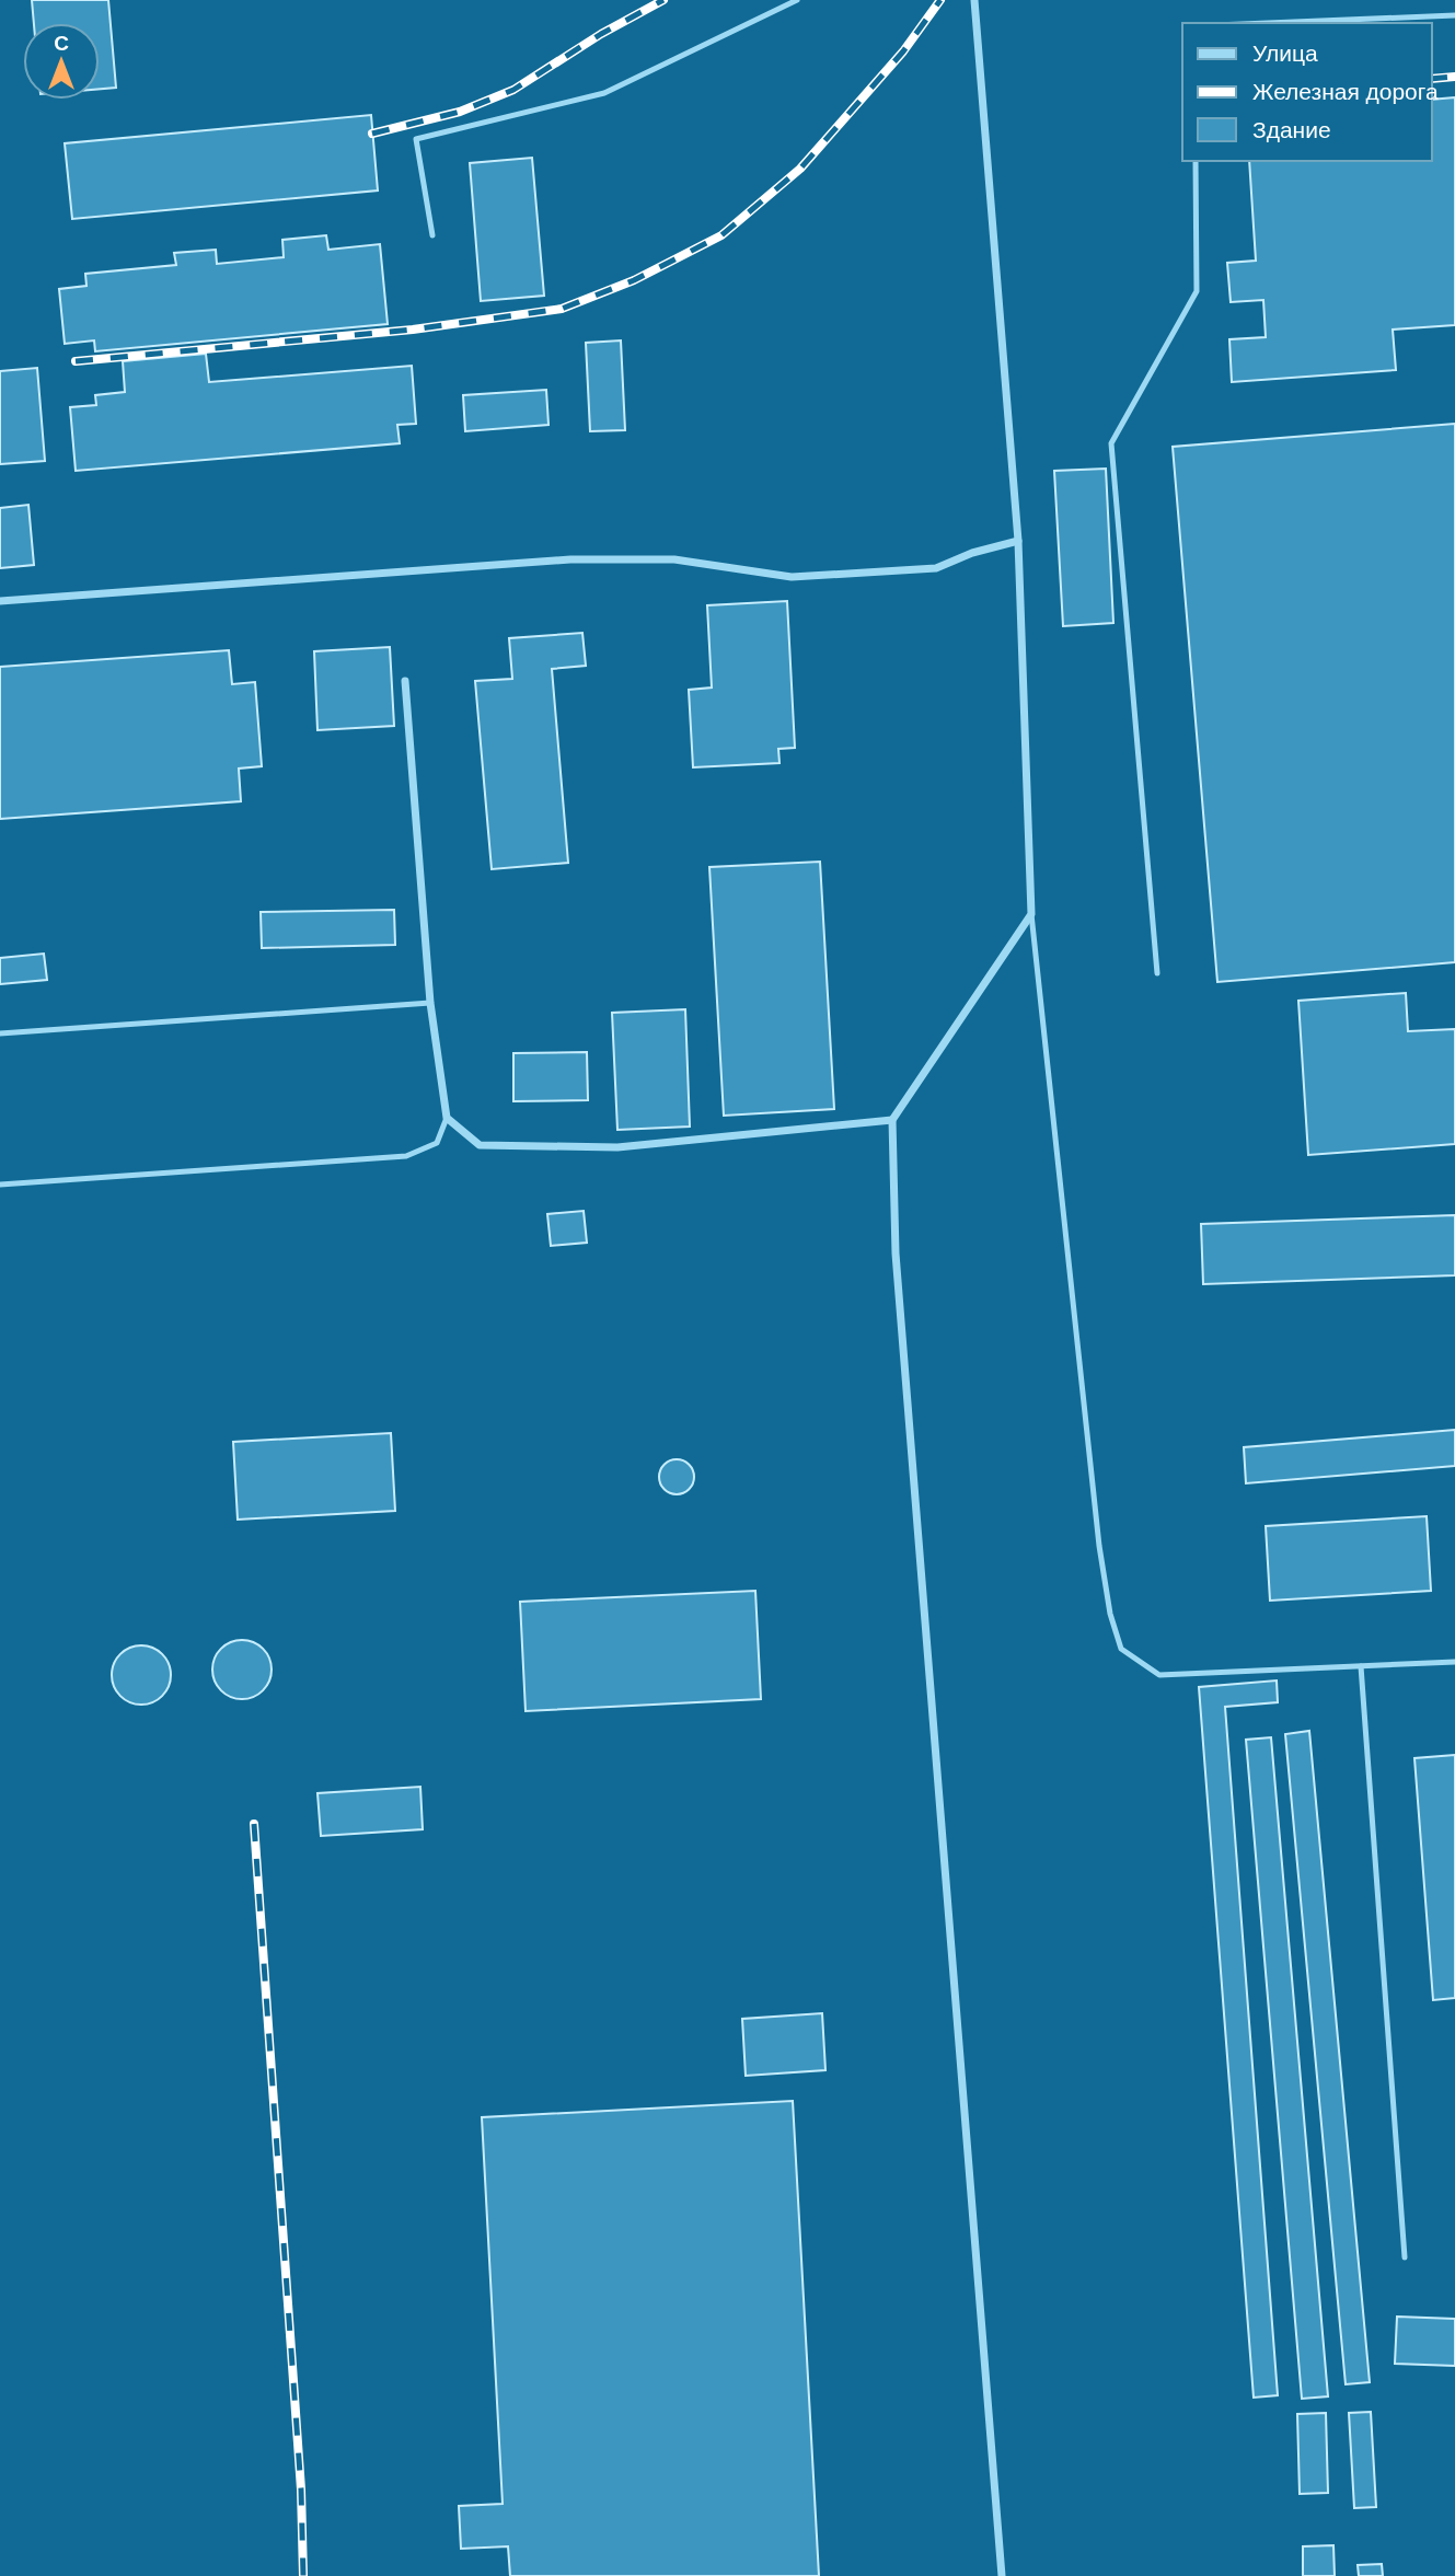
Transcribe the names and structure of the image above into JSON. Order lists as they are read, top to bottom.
{
  "legend": ["Улица", "Железная дорога", "Здание"],
  "north": "top"
}
